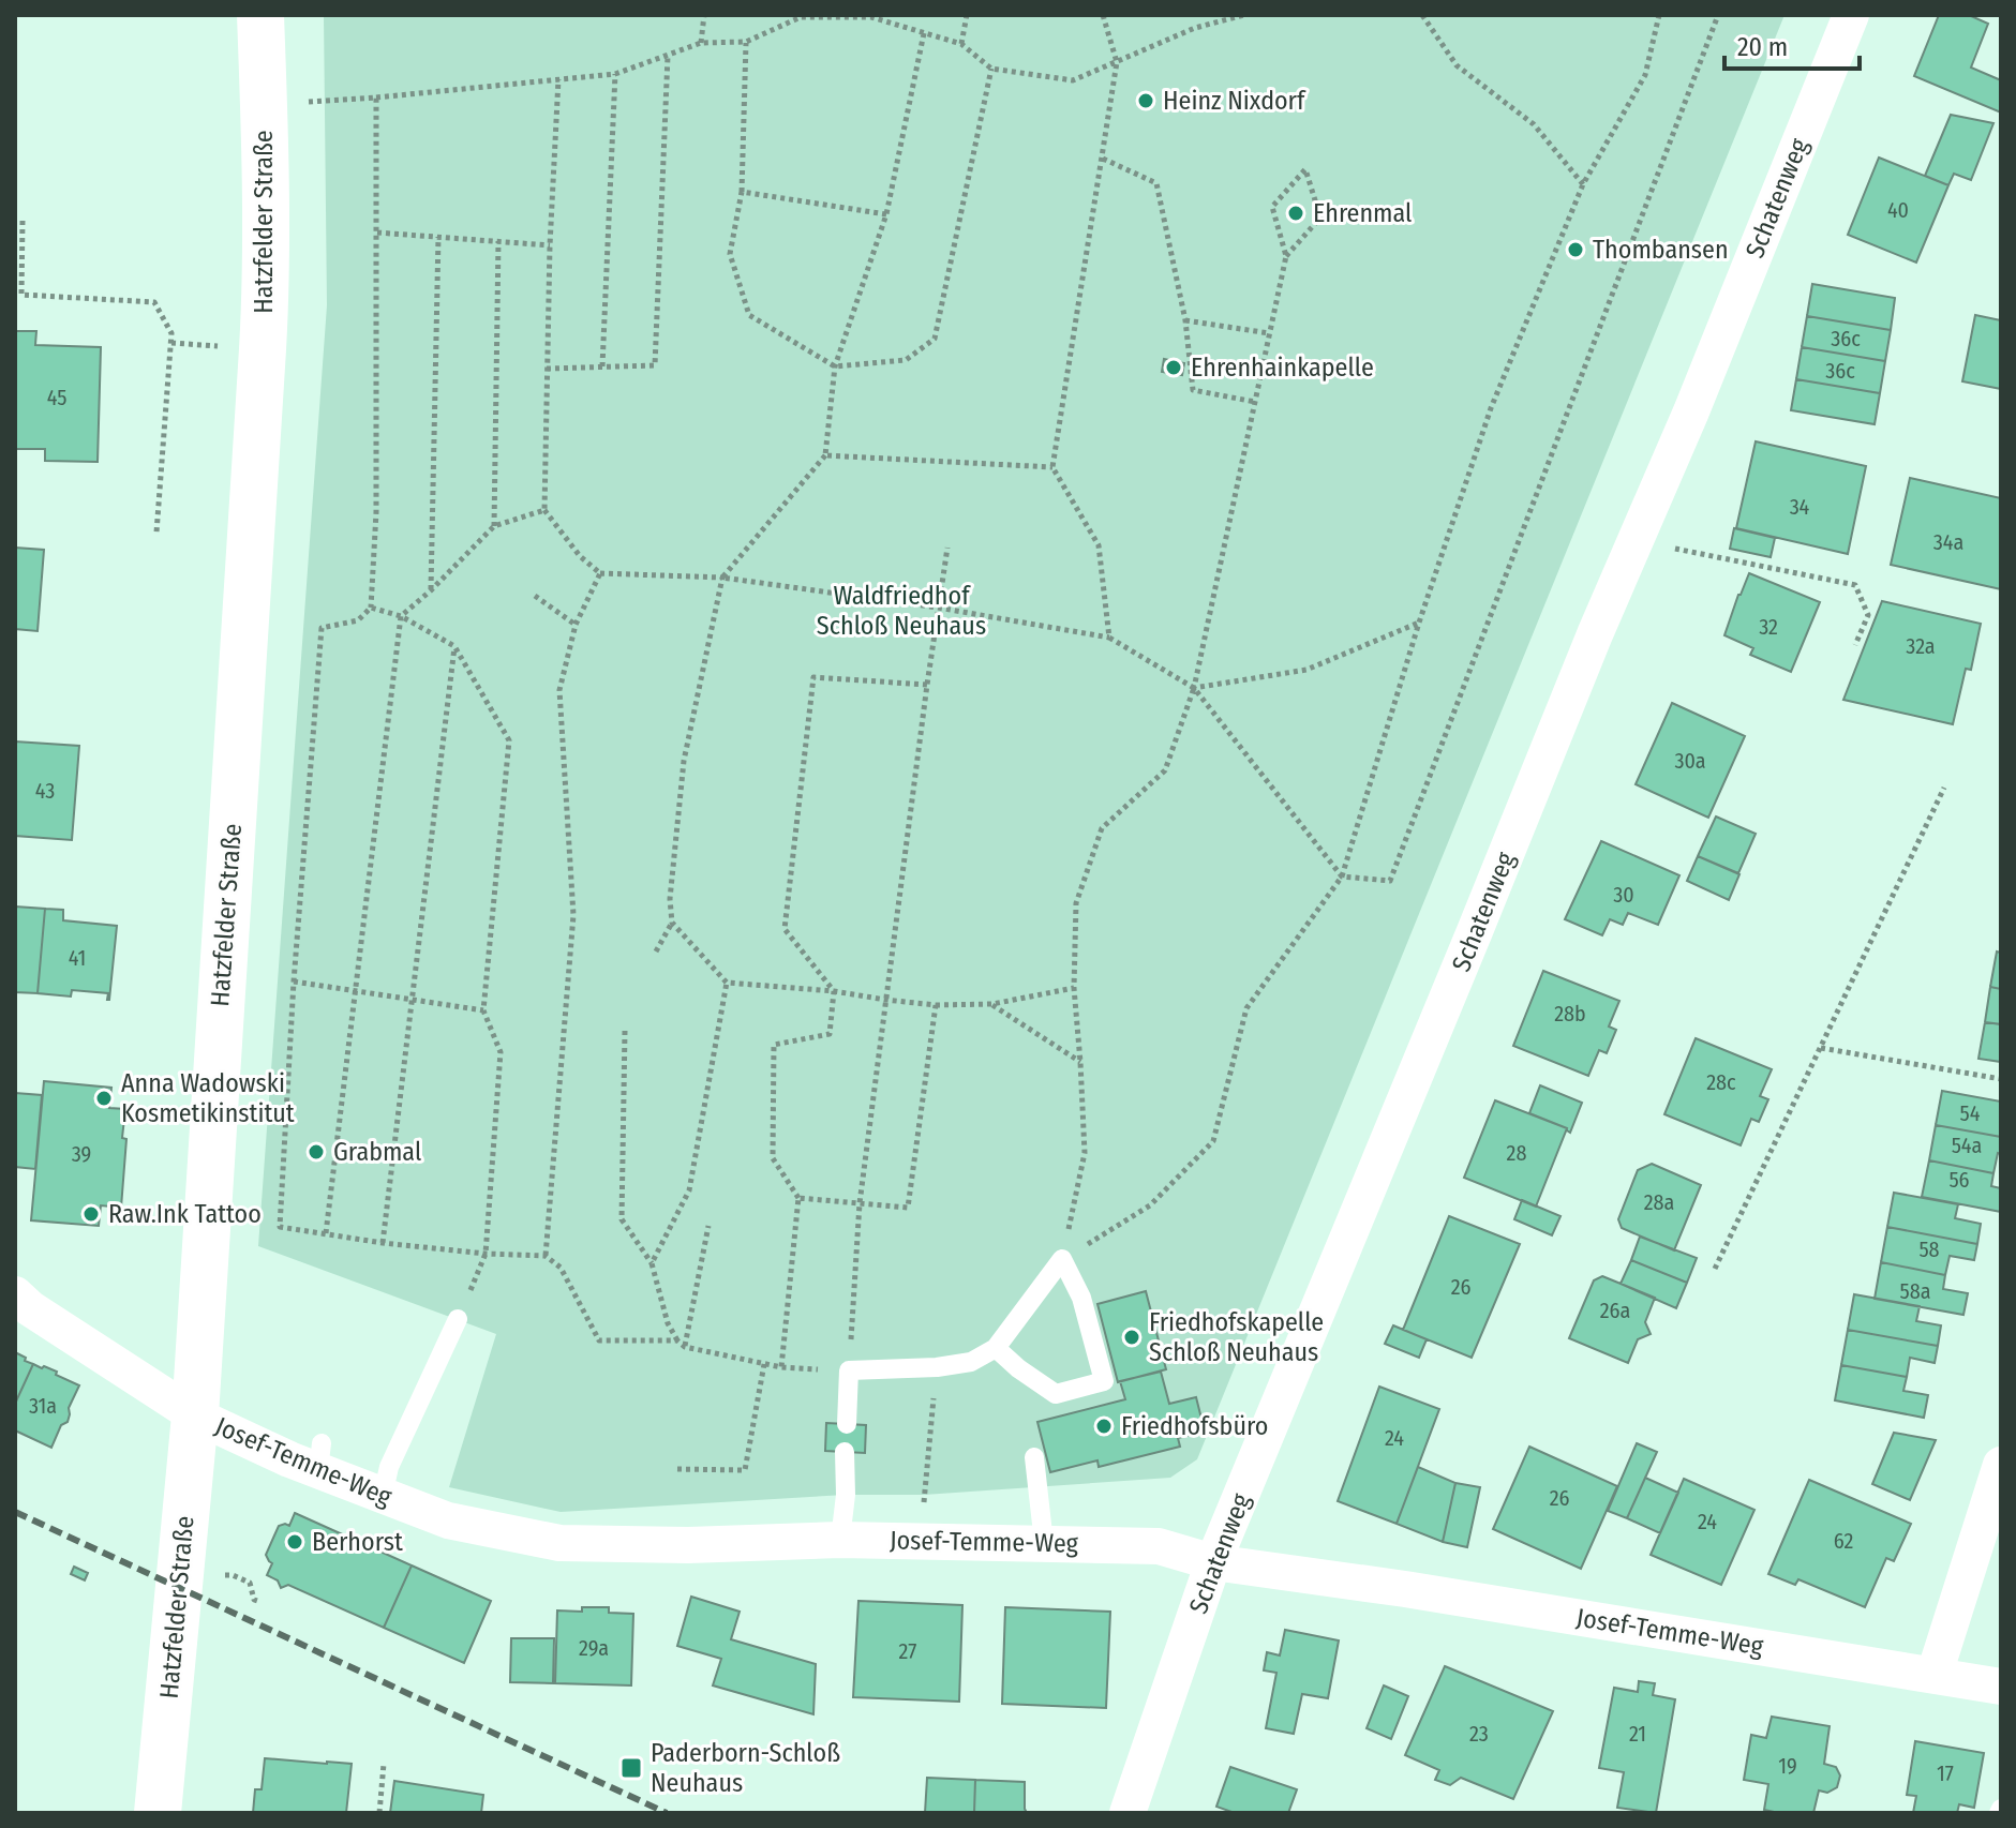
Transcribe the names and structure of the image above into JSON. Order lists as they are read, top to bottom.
{
  "streets": {
    "street": ["Schatenweg", "Hatzfelder Straße", "Josef-Temme-Weg"]
  },
  "crossings": [
    ["Schatenweg", "Josef-Temme-Weg"],
    ["Hatzfelder Straße", "Josef-Temme-Weg"]
  ],
  "parks": ["Waldfriedhof Schloß Neuhaus"],
  "places": {
    "other": [
      "Heinz Nixdorf",
      "Ehrenmal",
      "Thombansen",
      "Ehrenhainkapelle",
      "Anna Wadowski Kosmetikinstitut",
      "Grabmal",
      "Raw.Ink Tattoo",
      "Friedhofskapelle Schloß Neuhaus",
      "Friedhofsbüro",
      "Berhorst"
    ],
    "transit": ["Paderborn-Schloß Neuhaus"]
  },
  "house_numbers": [
    "40",
    "36c",
    "36c",
    "45",
    "34",
    "34a",
    "32",
    "32a",
    "30a",
    "43",
    "30",
    "41",
    "28b",
    "28c",
    "54",
    "54a",
    "28",
    "39",
    "56",
    "28a",
    "58",
    "26",
    "58a",
    "26a",
    "31a",
    "24",
    "26",
    "24",
    "62",
    "29a",
    "27",
    "23",
    "21",
    "19",
    "17"
  ],
  "scale_bar": "20 m"
}
